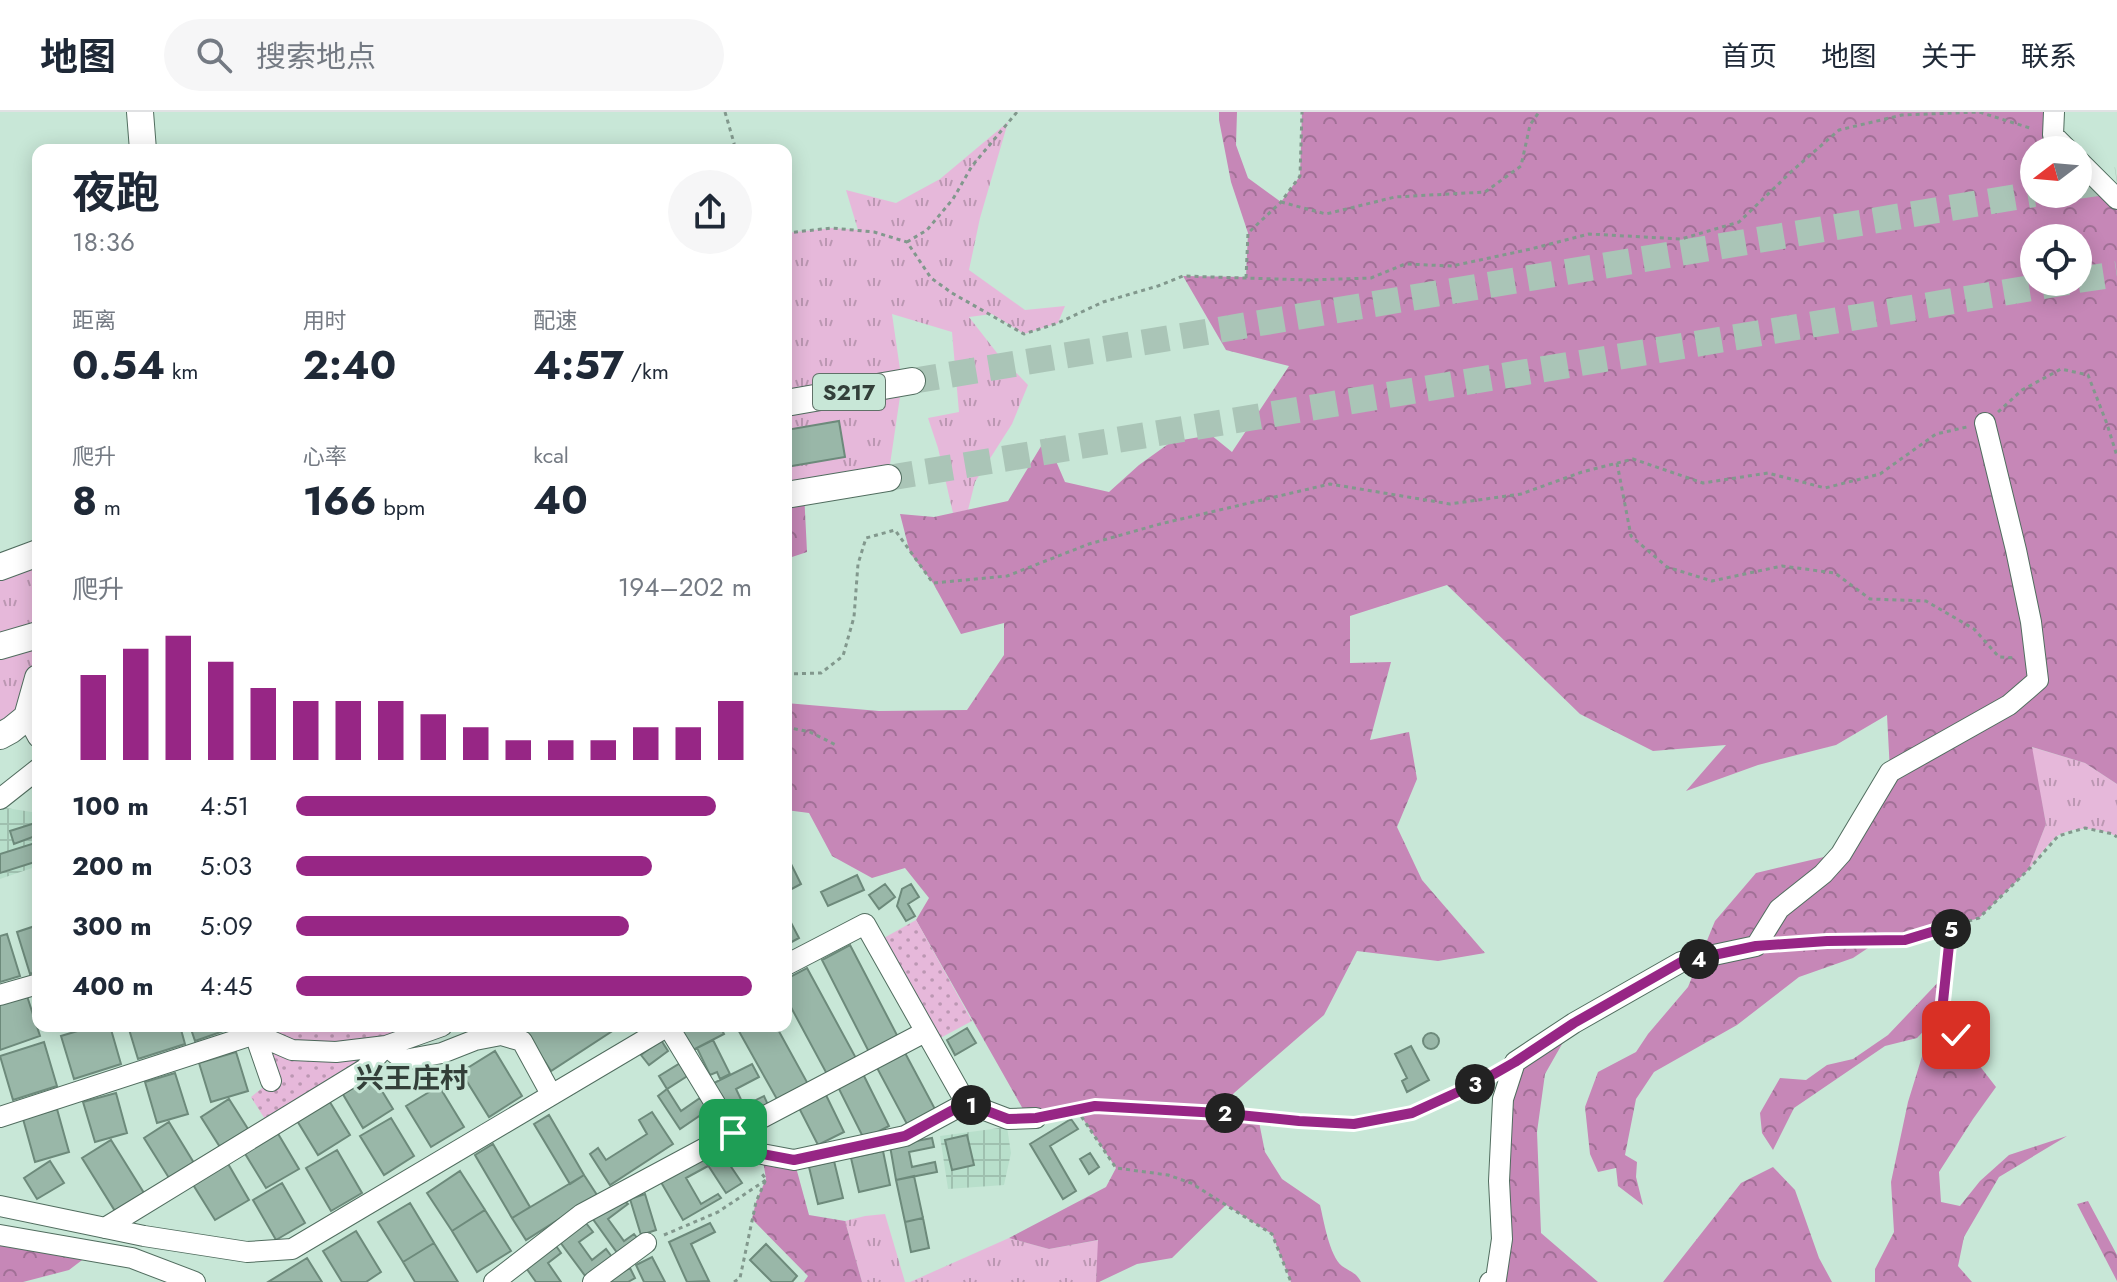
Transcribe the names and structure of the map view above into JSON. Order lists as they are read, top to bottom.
{
  "streets": {
    "main road": ["S217"]
  },
  "districts": ["兴王庄村"],
  "north": "left",
  "page": {
    "header": "地图",
    "search": "搜索地点",
    "nav": [
      "首页",
      "地图",
      "关于",
      "联系"
    ],
    "heading": ["夜跑", "18:36"],
    "stats": [
      ["距离", "0.54 km"],
      ["用时", "2:40"],
      ["配速", "4:57 /km"],
      ["爬升", "8 m"],
      ["心率", "166 bpm"],
      ["kcal", "40"]
    ],
    "chart": ["爬升", "194–202 m"],
    "list": [
      {
        "name": "100 m",
        "note": "4:51"
      },
      {
        "name": "200 m",
        "note": "5:03"
      },
      {
        "name": "300 m",
        "note": "5:09"
      },
      {
        "name": "400 m",
        "note": "4:45"
      }
    ],
    "pins": [
      "5",
      "4",
      "3",
      "1",
      "2"
    ]
  }
}
